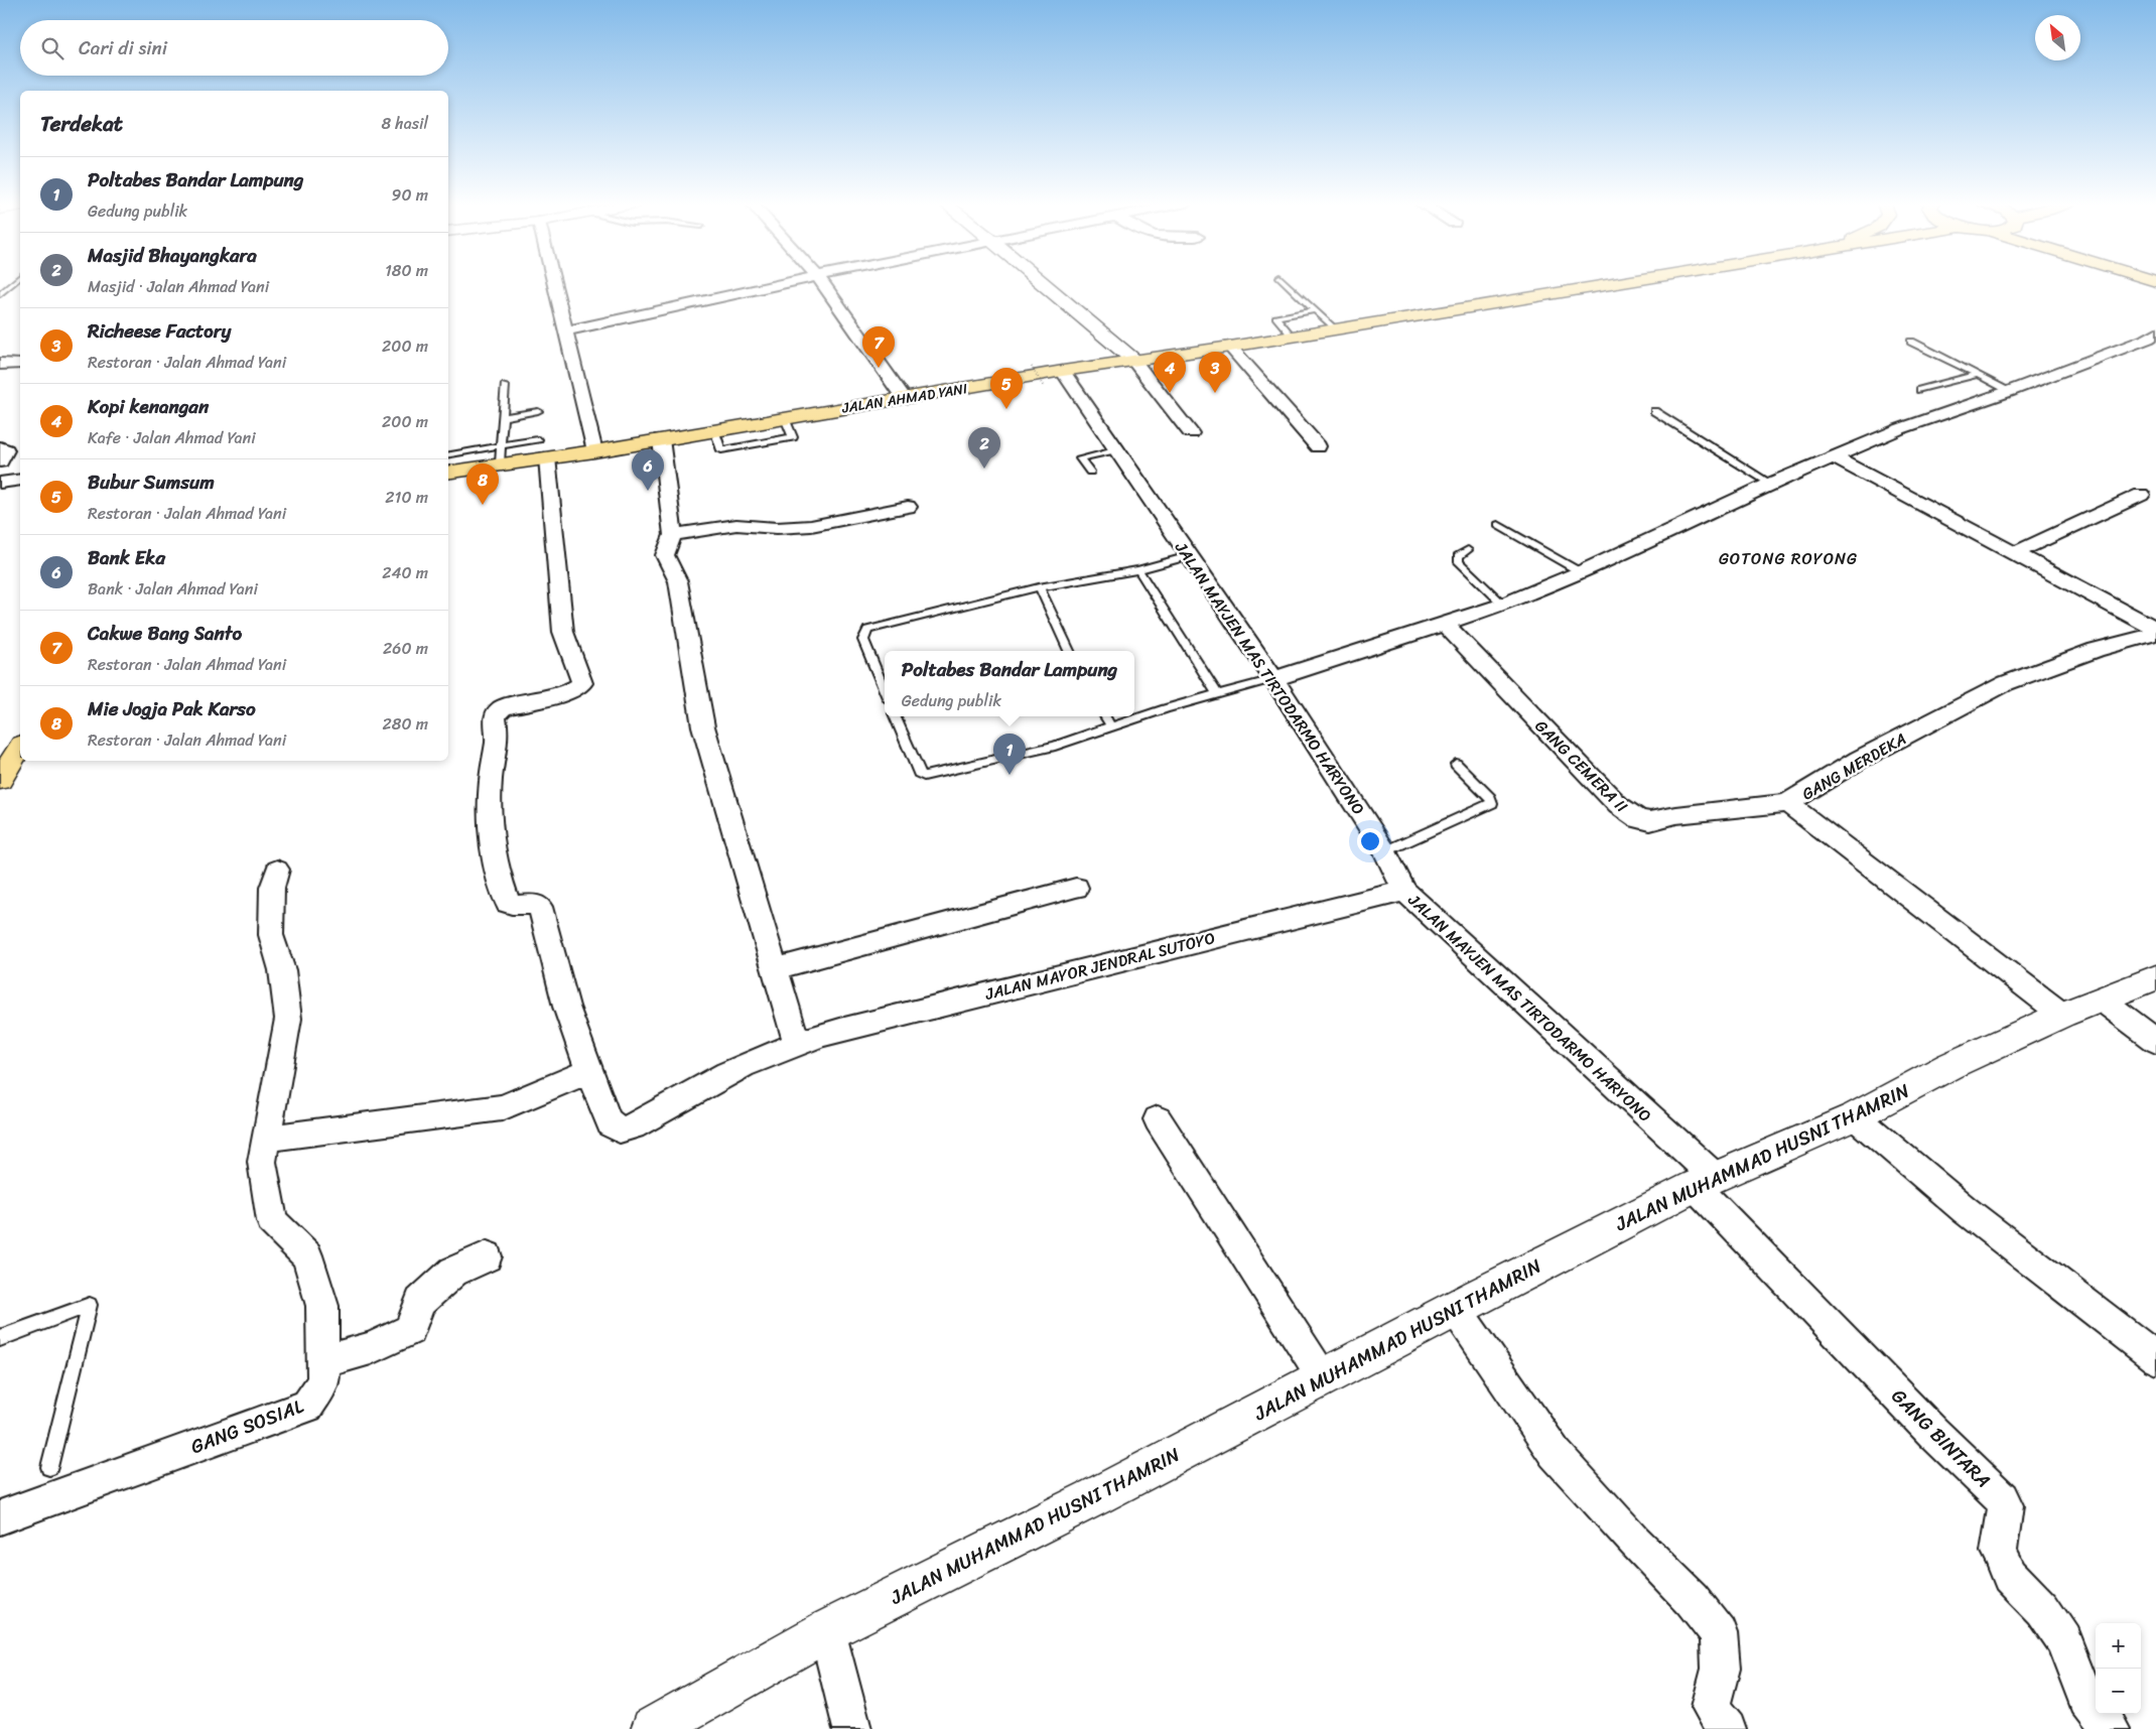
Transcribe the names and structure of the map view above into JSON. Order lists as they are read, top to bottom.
{
  "streets": {
    "main road": ["JALAN AHMAD YANI"],
    "street": [
      "JALAN MAYJEN MAS TIRTODARMO HARYONO",
      "GANG CEMERA II",
      "GANG MERDEKA",
      "JALAN MAYOR JENDRAL SUTOYO",
      "JALAN MUHAMMAD HUSNI THAMRIN",
      "GANG SOSIAL",
      "GANG BINTARA"
    ]
  },
  "crossings": [
    ["JALAN AHMAD YANI", "JALAN MAYJEN MAS TIRTODARMO HARYONO"],
    ["JALAN MAYJEN MAS TIRTODARMO HARYONO", "JALAN MAYOR JENDRAL SUTOYO"],
    ["JALAN MAYJEN MAS TIRTODARMO HARYONO", "JALAN MUHAMMAD HUSNI THAMRIN"],
    ["JALAN MAYJEN MAS TIRTODARMO HARYONO", "GANG BINTARA"],
    ["GANG CEMERA II", "GANG MERDEKA"],
    ["GANG MERDEKA", "JALAN MUHAMMAD HUSNI THAMRIN"],
    ["JALAN MUHAMMAD HUSNI THAMRIN", "GANG BINTARA"]
  ],
  "districts": ["GOTONG ROYONG"],
  "north": "top left",
  "page": {
    "search": "Cari di sini",
    "heading": ["Terdekat", "8 hasil"],
    "list": [
      {
        "mark": "1",
        "name": "Poltabes Bandar Lampung",
        "note": "Gedung publik",
        "value": "90 m"
      },
      {
        "mark": "2",
        "name": "Masjid Bhayangkara",
        "note": "Masjid · Jalan Ahmad Yani",
        "value": "180 m"
      },
      {
        "mark": "3",
        "name": "Richeese Factory",
        "note": "Restoran · Jalan Ahmad Yani",
        "value": "200 m"
      },
      {
        "mark": "4",
        "name": "Kopi kenangan",
        "note": "Kafe · Jalan Ahmad Yani",
        "value": "200 m"
      },
      {
        "mark": "5",
        "name": "Bubur Sumsum",
        "note": "Restoran · Jalan Ahmad Yani",
        "value": "210 m"
      },
      {
        "mark": "6",
        "name": "Bank Eka",
        "note": "Bank · Jalan Ahmad Yani",
        "value": "240 m"
      },
      {
        "mark": "7",
        "name": "Cakwe Bang Santo",
        "note": "Restoran · Jalan Ahmad Yani",
        "value": "260 m"
      },
      {
        "mark": "8",
        "name": "Mie Jogja Pak Karso",
        "note": "Restoran · Jalan Ahmad Yani",
        "value": "280 m"
      }
    ],
    "pins": [
      "7",
      "3",
      "4",
      "5",
      "2",
      "6",
      "8",
      "1"
    ],
    "popup": ["Poltabes Bandar Lampung", "Gedung publik"],
    "map_buttons": ["+", "−"]
  }
}
